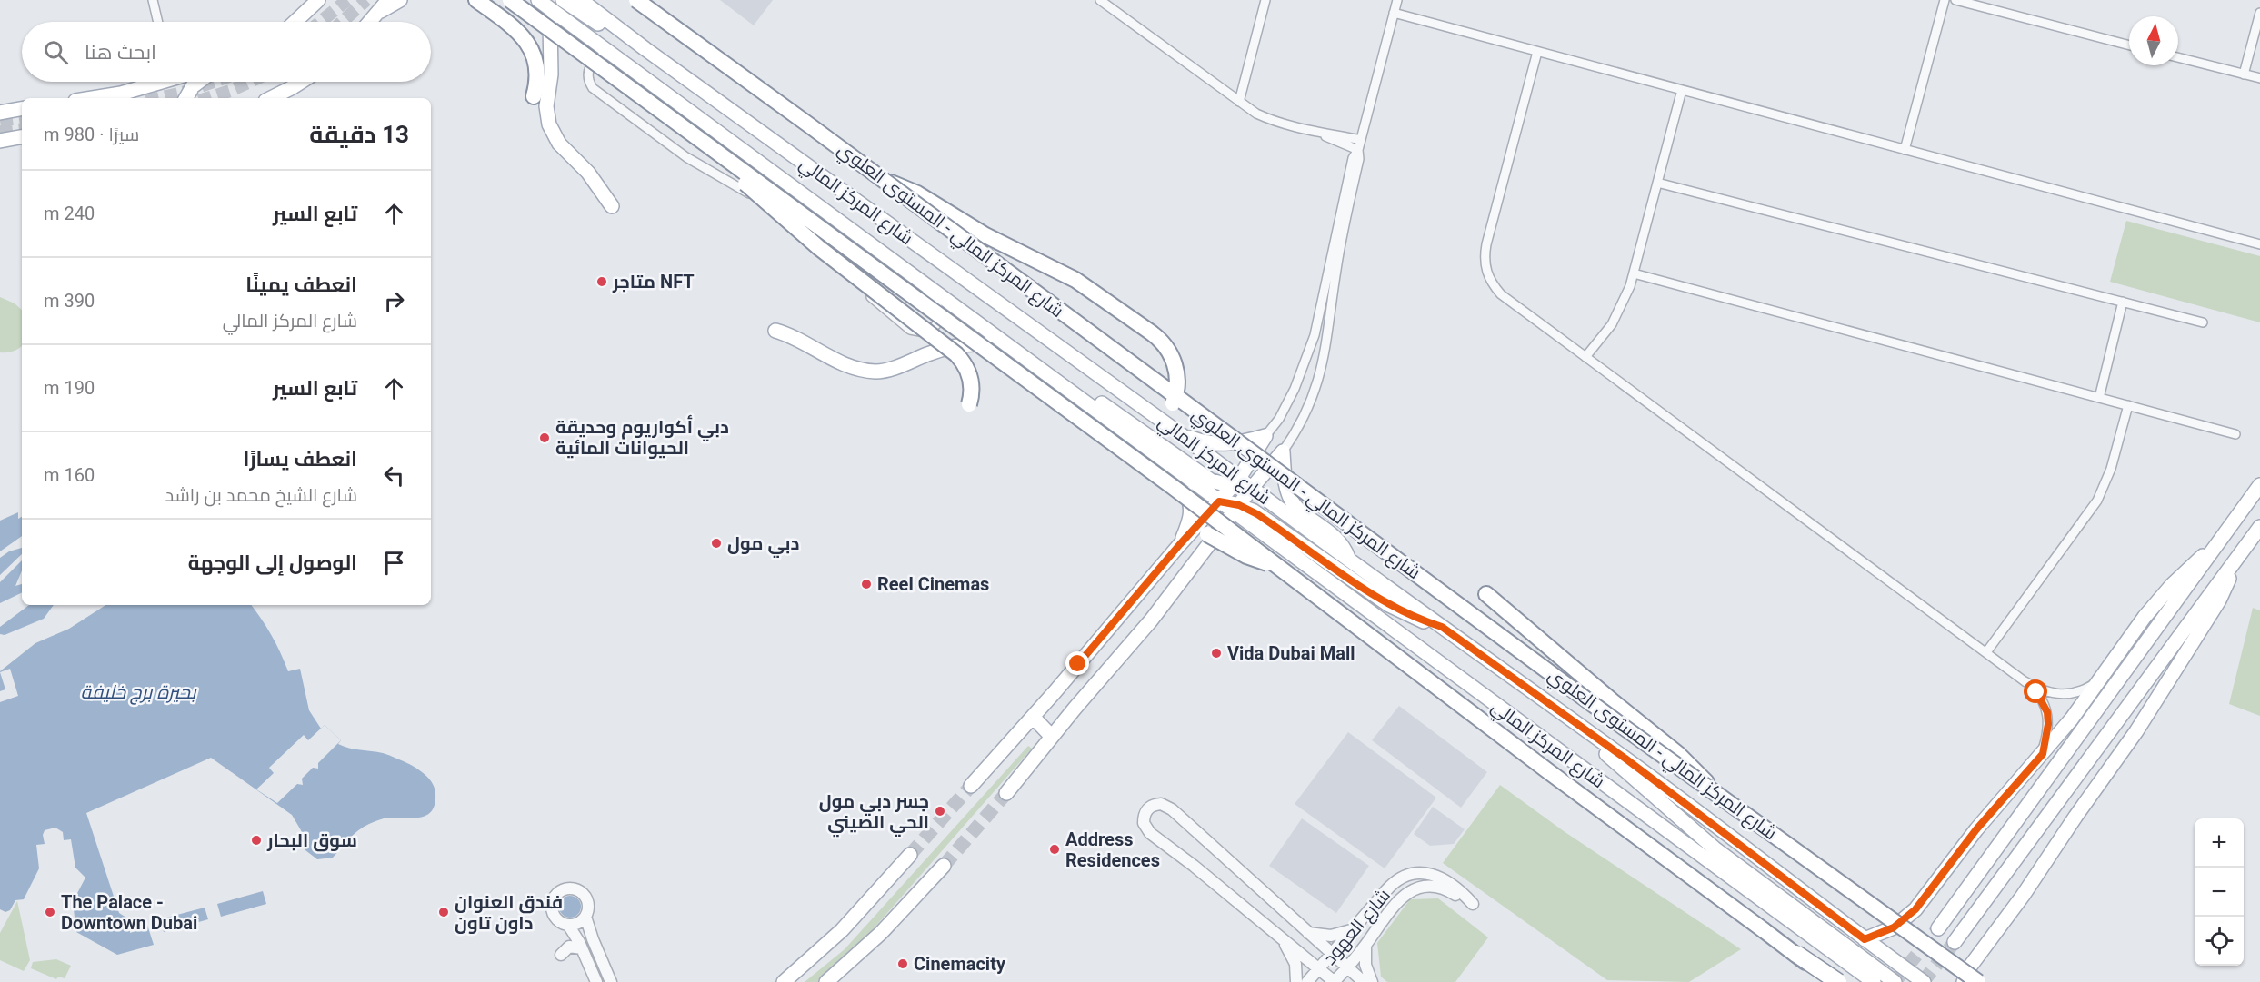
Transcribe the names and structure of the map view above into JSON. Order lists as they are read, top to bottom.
{
  "streets": {
    "highway": ["شارع المركز المالي - المستوى العلوي"],
    "main road": ["شارع المركز المالي"],
    "street": ["شارع العهود"]
  },
  "water": ["بحيرة برج خليفة"],
  "places": [
    "متاجر NFT",
    "دبي أكواريوم وحديقة الحيوانات المائية",
    "دبي مول",
    "Reel Cinemas",
    "Vida Dubai Mall",
    "جسر دبي مول الحي الصيني",
    "سوق البحار",
    "Address Residences",
    "The Palace - Downtown Dubai",
    "فندق العنوان داون تاون",
    "Cinemacity"
  ],
  "north": "top",
  "page": {
    "search": "ابحث هنا",
    "heading": ["13 دقيقة", "سيرًا · 980 m"],
    "list": [
      ["تابع السير", "240 m"],
      ["انعطف يمينًا", "شارع المركز المالي", "390 m"],
      ["تابع السير", "190 m"],
      ["انعطف يسارًا", "شارع الشيخ محمد بن راشد", "160 m"],
      "الوصول إلى الوجهة"
    ],
    "map_buttons": ["+", "−"]
  }
}
